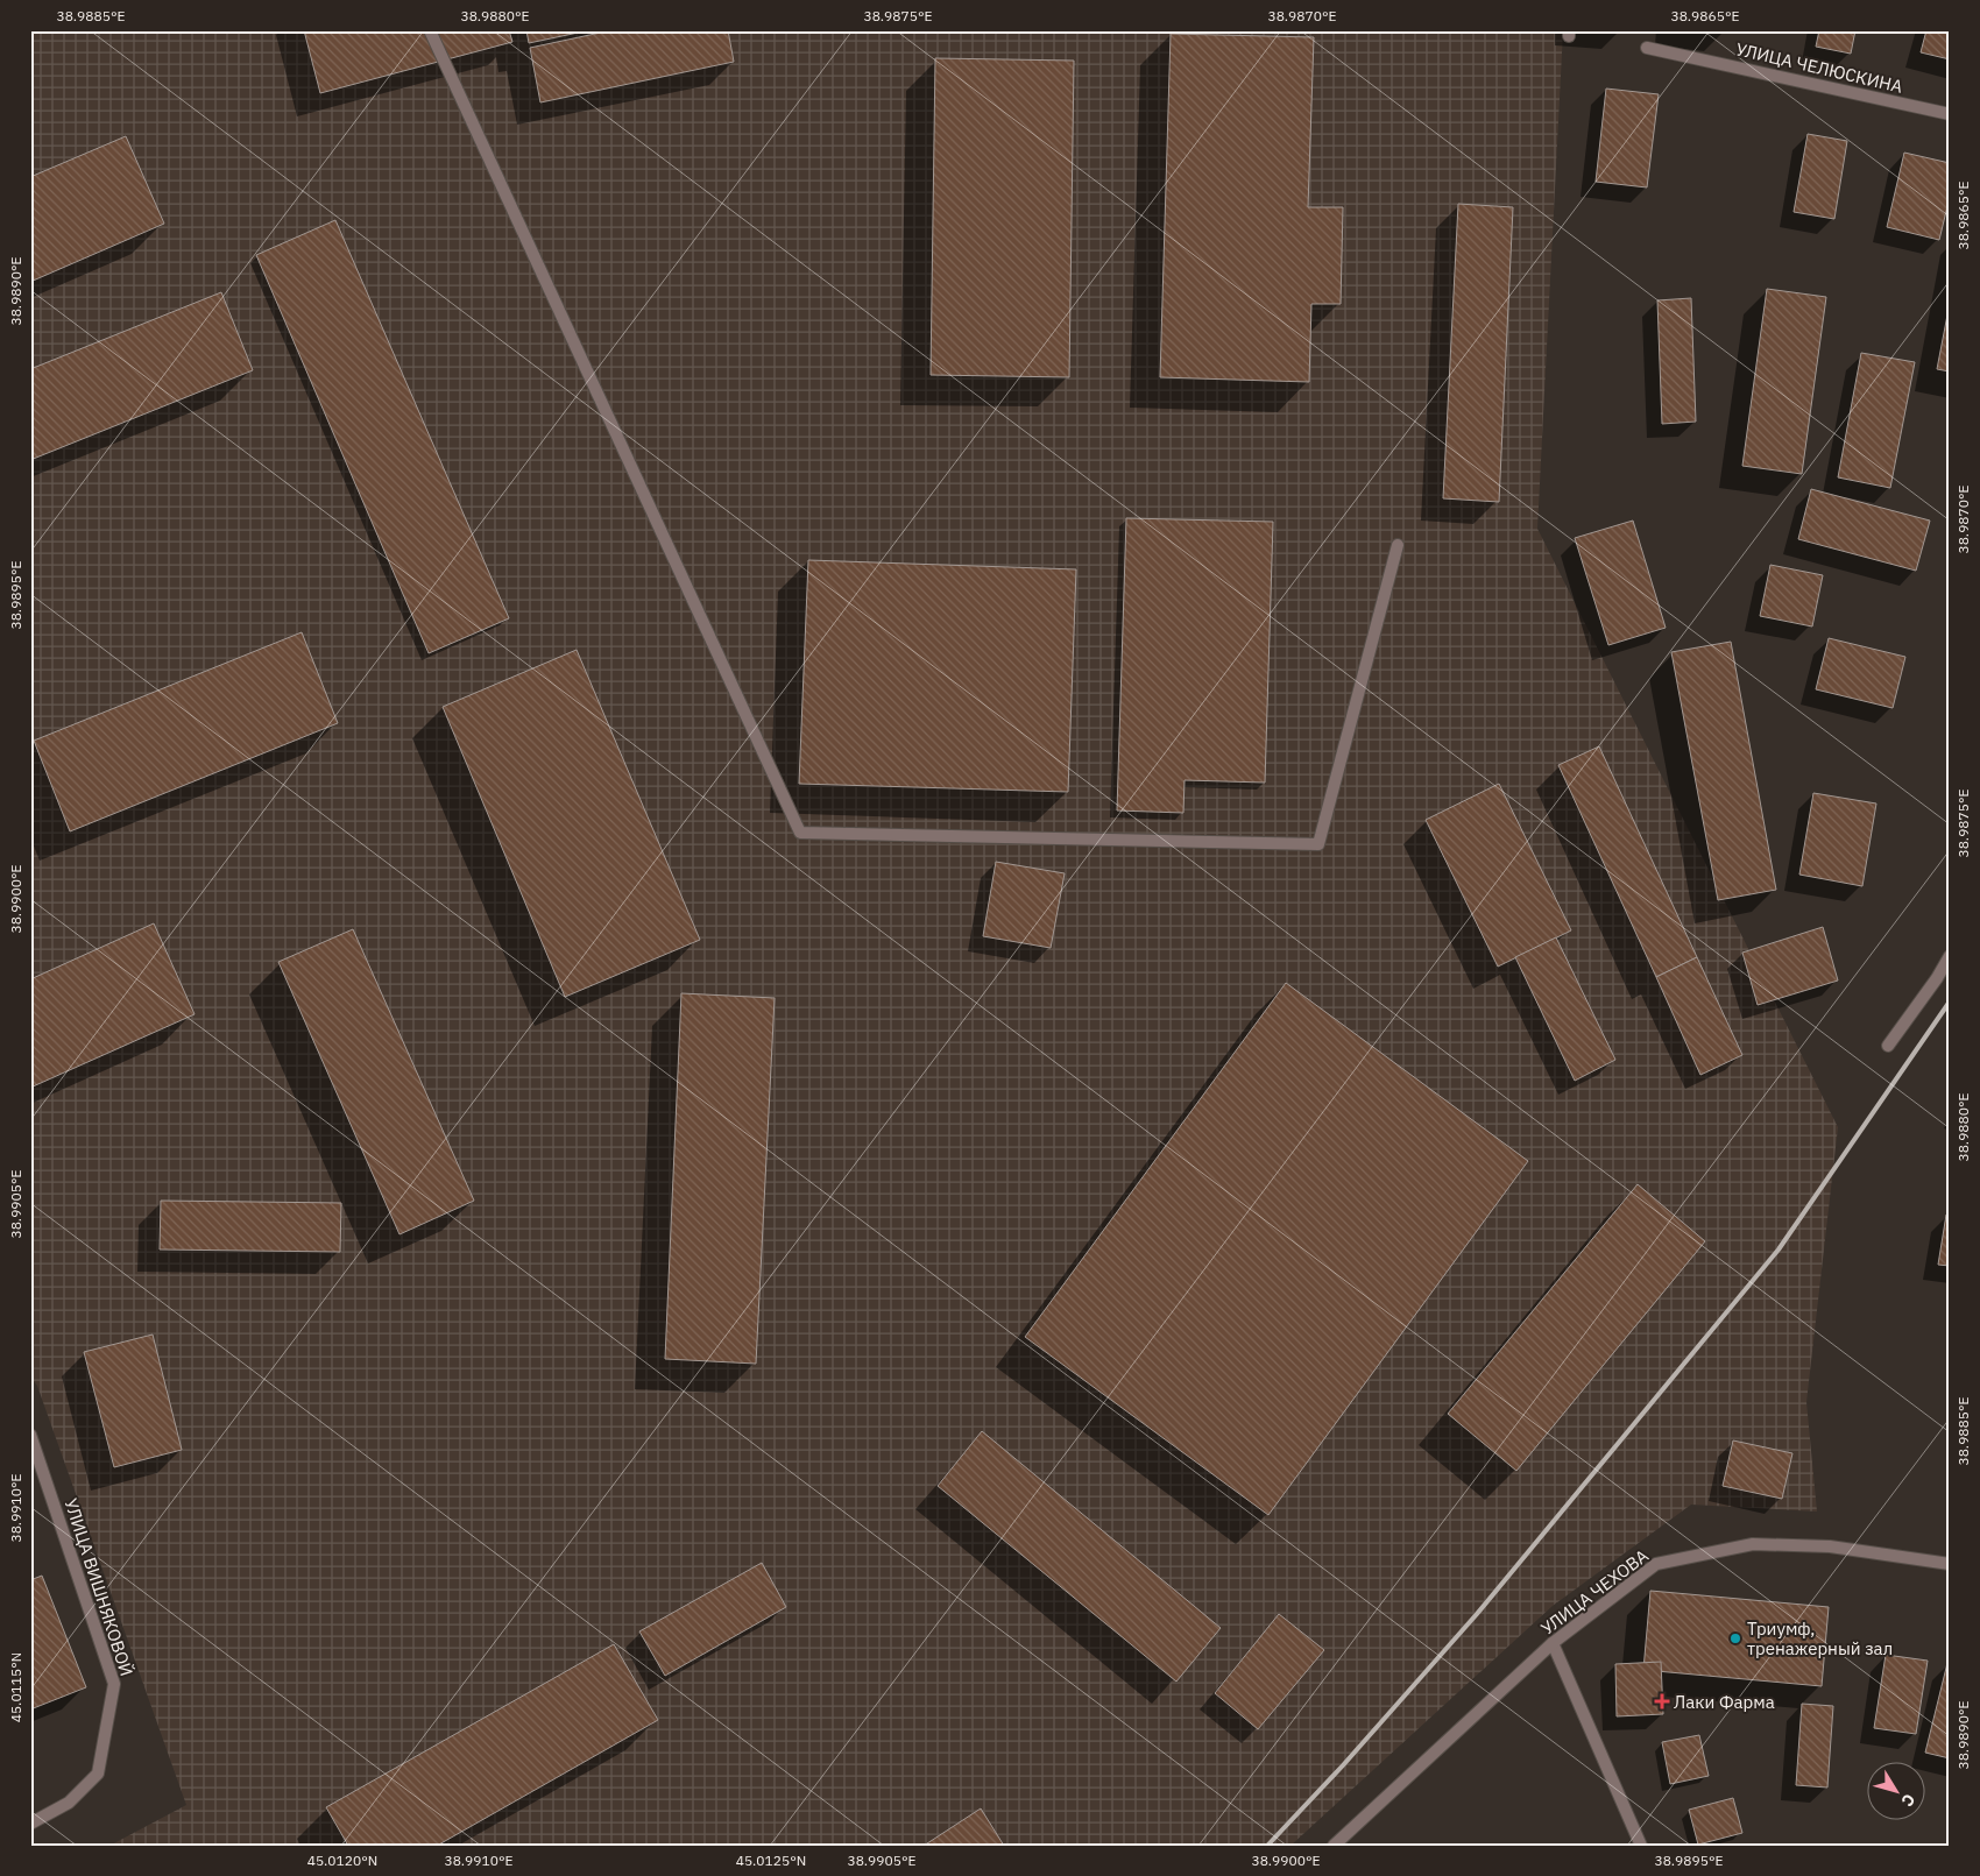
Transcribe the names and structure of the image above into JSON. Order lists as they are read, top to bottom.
{
  "streets": {
    "street": ["УЛИЦА ЧЕЛЮСКИНА", "УЛИЦА ВИШНЯКОВОЙ", "УЛИЦА ЧЕХОВА"]
  },
  "places": {
    "other": ["Триумф, тренажерный зал"],
    "health": ["Лаки Фарма"]
  },
  "north": "bottom right",
  "coordinates": [
    "38.9885°E",
    "38.9880°E",
    "38.9875°E",
    "38.9870°E",
    "38.9865°E",
    "38.9890°E",
    "38.9895°E",
    "38.9900°E",
    "38.9905°E",
    "38.9910°E",
    "45.0115°N",
    "45.0120°N",
    "45.0125°N"
  ]
}
